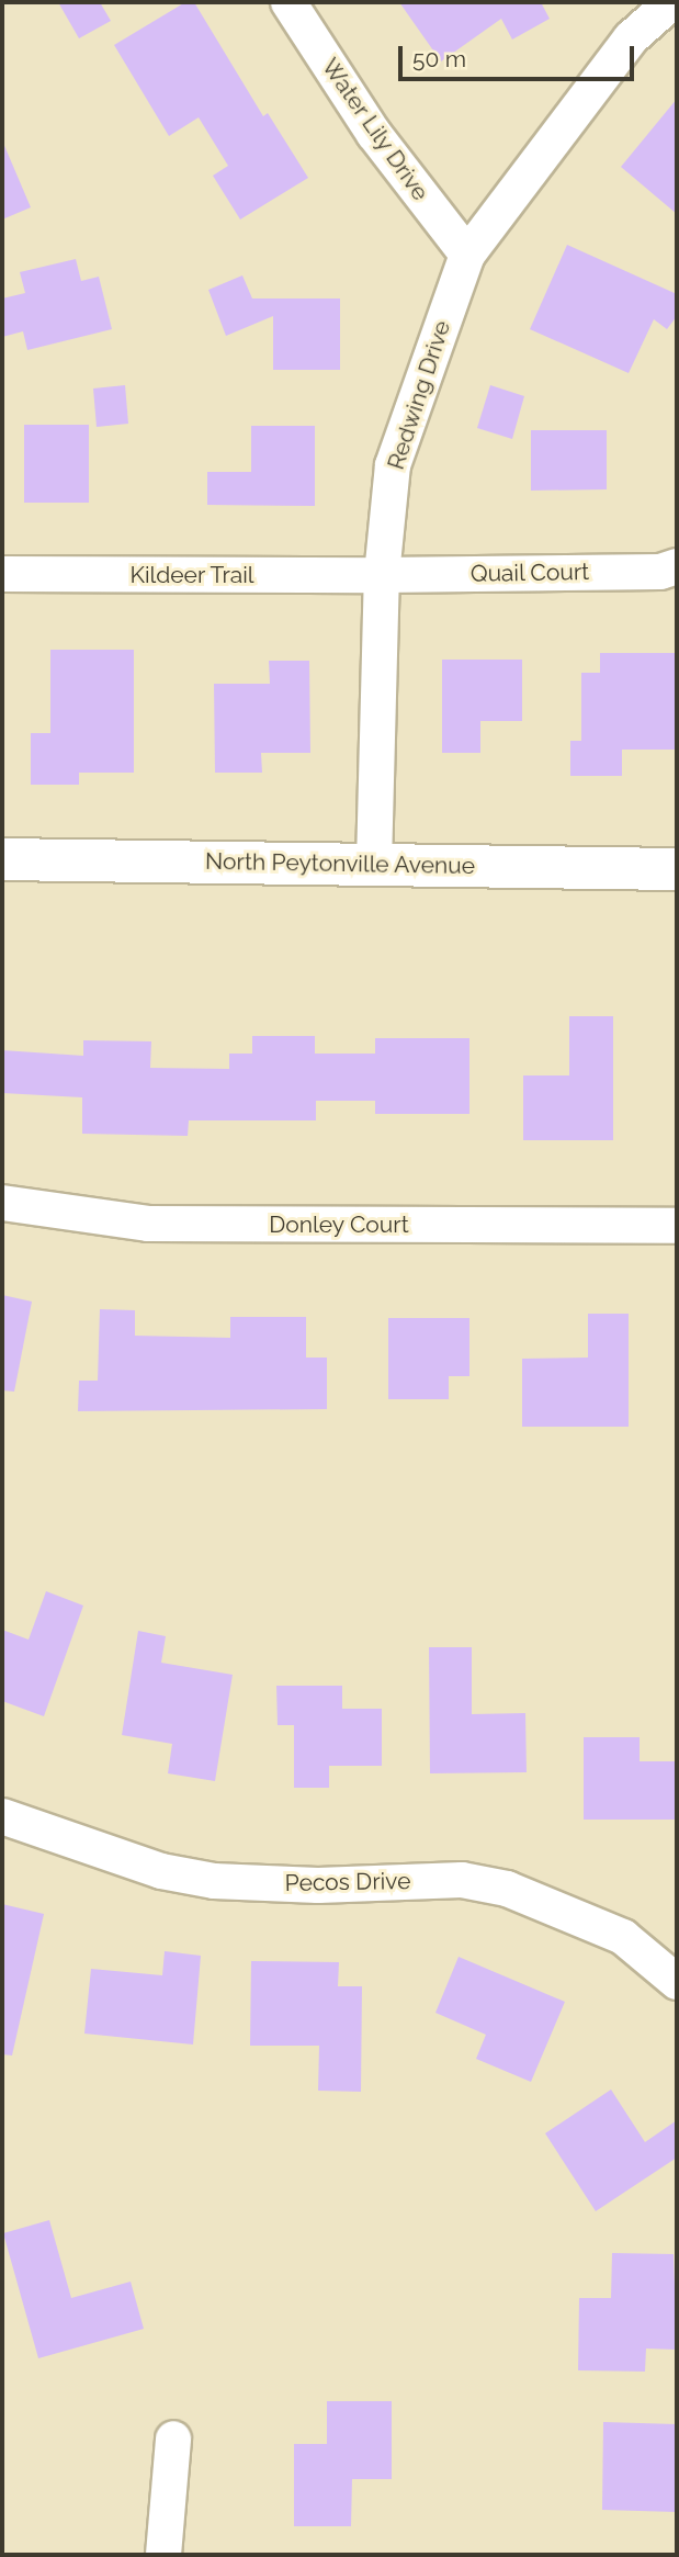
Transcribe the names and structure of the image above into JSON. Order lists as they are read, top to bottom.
{
  "streets": {
    "street": [
      "Water Lily Drive",
      "Redwing Drive",
      "Quail Court",
      "Kildeer Trail",
      "North Peytonville Avenue",
      "Donley Court",
      "Pecos Drive"
    ]
  },
  "crossings": [
    ["Water Lily Drive", "Redwing Drive"],
    ["Redwing Drive", "Quail Court"],
    ["Redwing Drive", "Kildeer Trail"],
    ["Redwing Drive", "North Peytonville Avenue"],
    ["Quail Court", "Kildeer Trail"]
  ],
  "scale_bar": "50 m"
}
